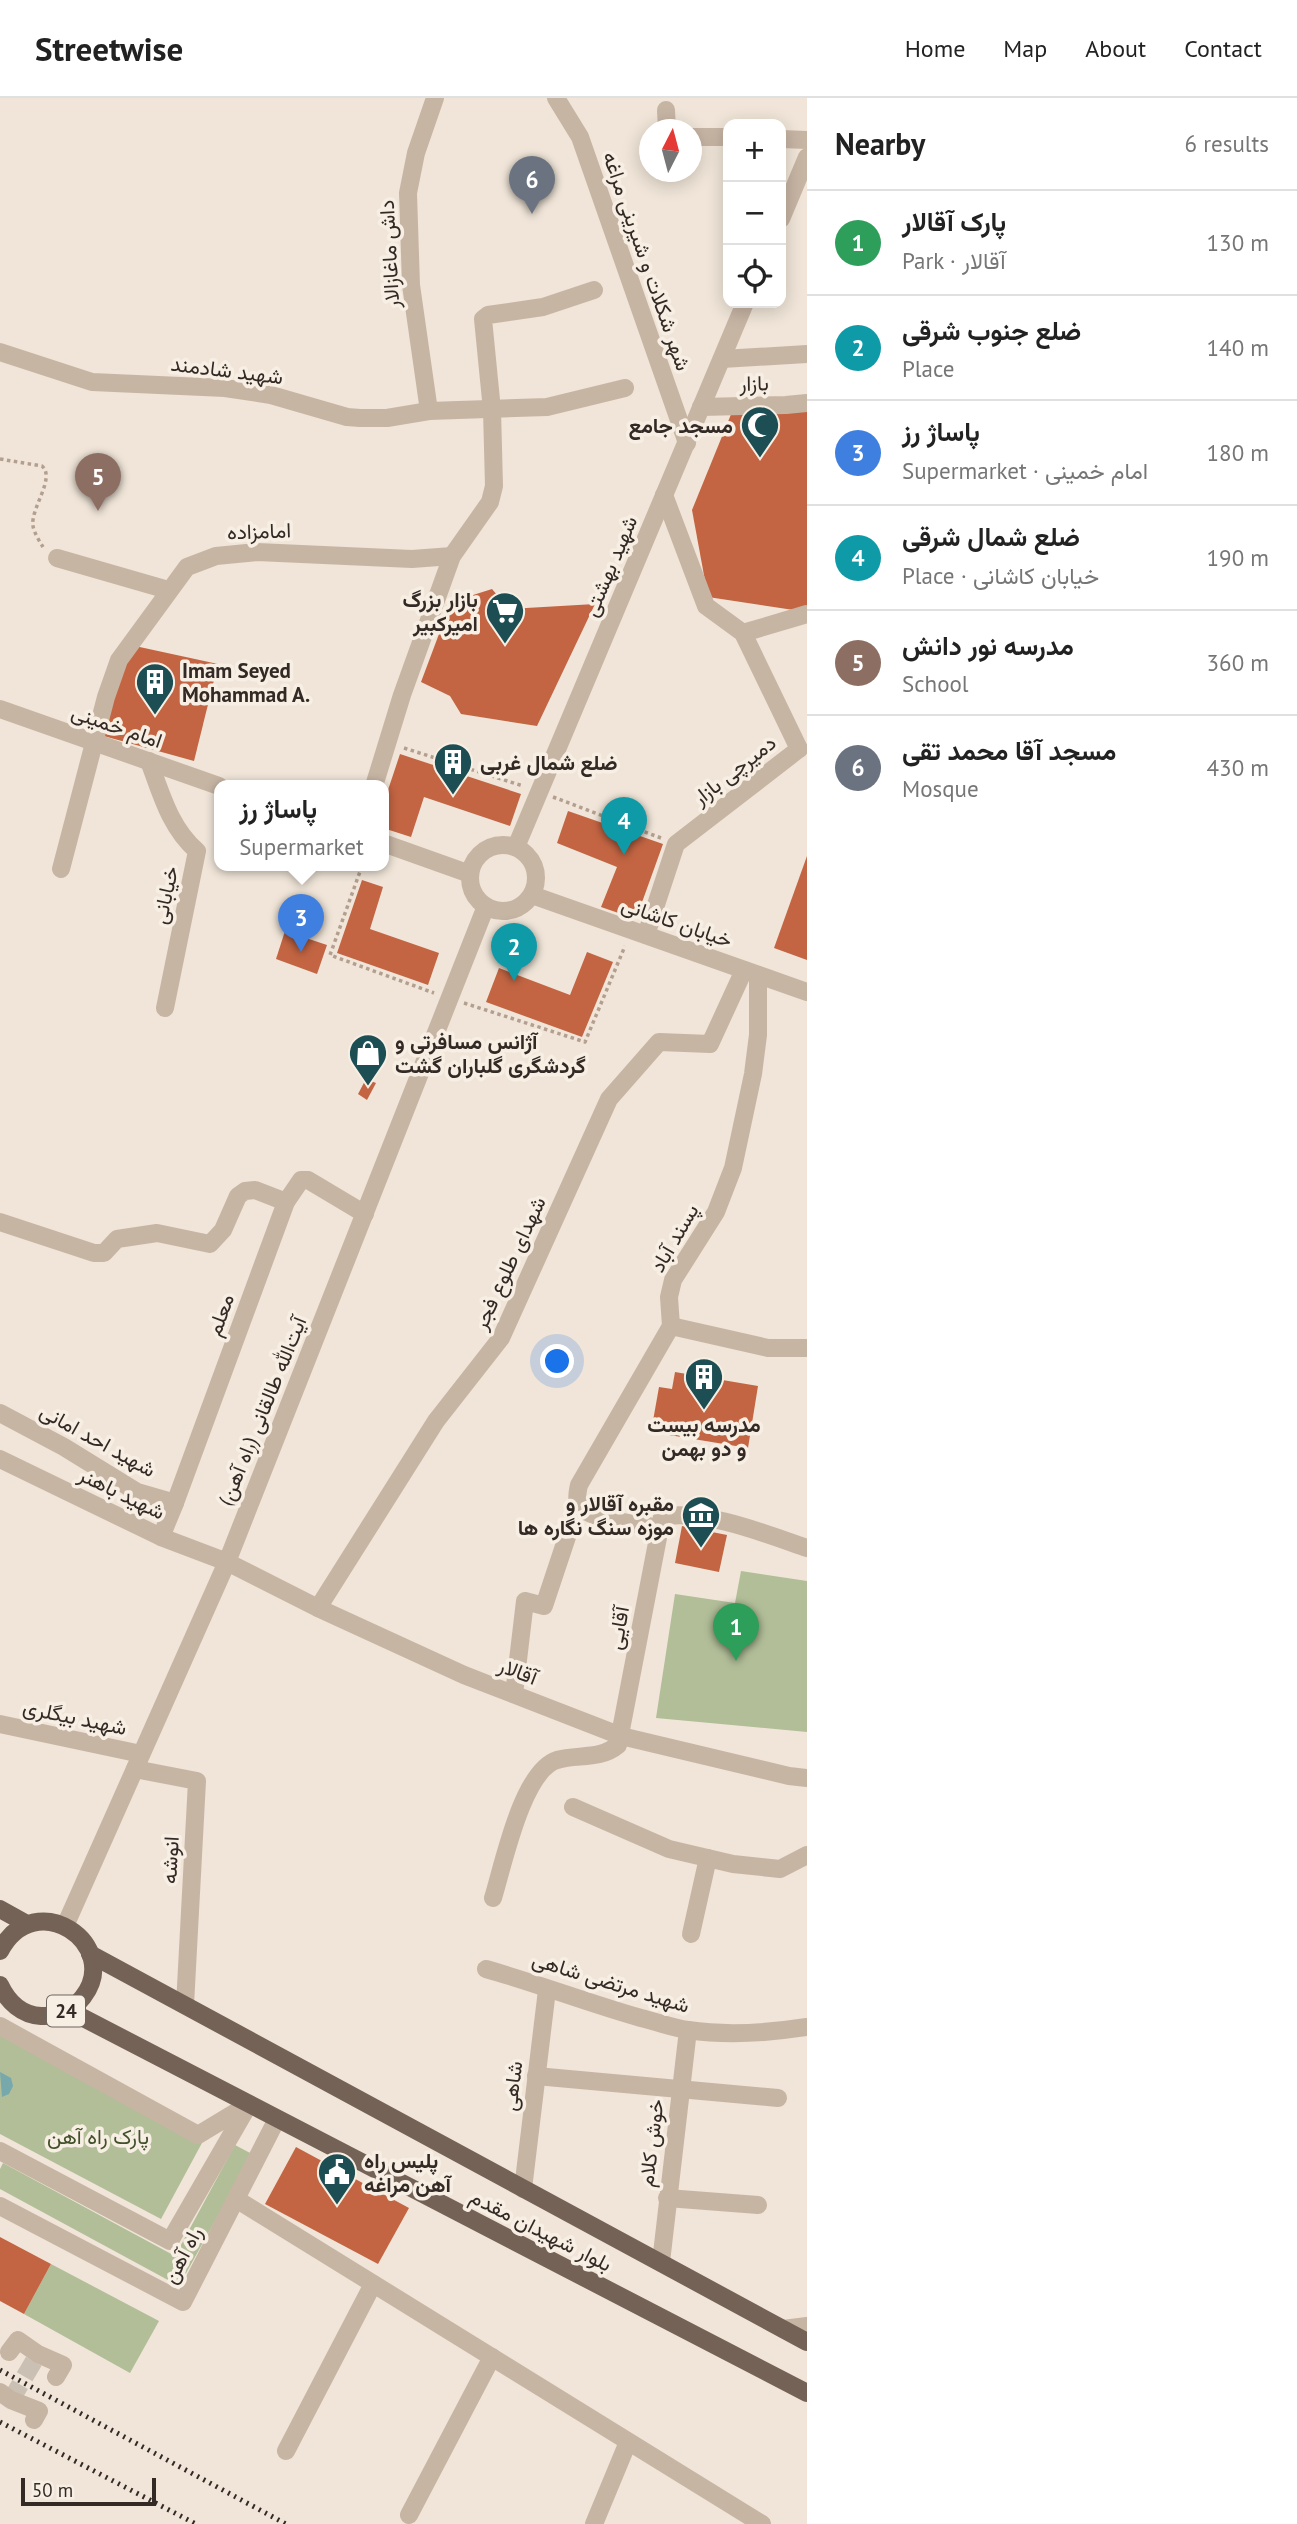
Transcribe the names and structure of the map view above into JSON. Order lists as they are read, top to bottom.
{
  "streets": {
    "main road": ["24", "بلوار شهیدان مقدم"],
    "street": [
      "داش ماغازالار",
      "شهر شکلات و شیرینی مراغه",
      "شهید شادمند",
      "بازار",
      "امامزاده",
      "شهید بهشتی",
      "امام خمینی",
      "دمیرچی بازار",
      "خیابانی",
      "خیابان کاشانی",
      "پسند آباد",
      "شهدای طلوع فجر",
      "معلم",
      "(راه آهن) آیت‌الله طالقانی",
      "شهید احد امانی",
      "شهید باهنر",
      "آقایی",
      "آقالار",
      "شهید بیگلری",
      "انوشه",
      "شهید مرتضی شاهی",
      "شاهی",
      "خوش کلام",
      "راه آهن"
    ]
  },
  "crossings": [
    ["داش ماغازالار", "شهید شادمند"],
    ["شهر شکلات و شیرینی مراغه", "شهید بهشتی"],
    ["بازار", "شهید بهشتی"],
    ["امامزاده", "امام خمینی"],
    ["شهید بهشتی", "دمیرچی بازار"],
    ["شهید بهشتی", "خیابان کاشانی"],
    ["شهید بهشتی", "(راه آهن) آیت‌الله طالقانی"],
    ["امام خمینی", "خیابانی"],
    ["خیابان کاشانی", "پسند آباد"],
    ["خیابان کاشانی", "شهدای طلوع فجر"],
    ["خیابان کاشانی", "(راه آهن) آیت‌الله طالقانی"],
    ["پسند آباد", "شهدای طلوع فجر"],
    ["شهدای طلوع فجر", "آقالار"],
    ["معلم", "(راه آهن) آیت‌الله طالقانی"],
    ["معلم", "شهید احد امانی"],
    ["معلم", "شهید باهنر"],
    ["(راه آهن) آیت‌الله طالقانی", "شهید باهنر"],
    ["(راه آهن) آیت‌الله طالقانی", "آقالار"],
    ["(راه آهن) آیت‌الله طالقانی", "شهید بیگلری"],
    ["(راه آهن) آیت‌الله طالقانی", "انوشه"],
    ["شهید باهنر", "آقالار"],
    ["آقایی", "آقالار"],
    ["شهید بیگلری", "انوشه"],
    ["انوشه", "بلوار شهیدان مقدم"],
    ["شهید مرتضی شاهی", "شاهی"],
    ["شهید مرتضی شاهی", "خوش کلام"],
    ["24", "بلوار شهیدان مقدم"],
    ["شاهی", "بلوار شهیدان مقدم"],
    ["خوش کلام", "بلوار شهیدان مقدم"],
    ["بلوار شهیدان مقدم", "راه آهن"]
  ],
  "parks": ["پارک راه آهن"],
  "places": {
    "mosque": ["مسجد جامع"],
    "supermarket": ["بازار بزرگ امیرکبیر"],
    "building": ["Imam Seyed Mohammad A.", "ضلع شمال غربی", "مدرسه بیست و دو بهمن"],
    "shop": ["آژانس مسافرتی و گردشگری گلباران گشت"],
    "museum": ["مقبره آقالار و موزه سنگ نگاره ها"],
    "public building": ["پلیس راه آهن مراغه"]
  },
  "scale_bar": "50 m",
  "north": "top",
  "page": {
    "header": "Streetwise",
    "nav": [
      "Home",
      "Map",
      "About",
      "Contact"
    ],
    "heading": ["Nearby", "6 results"],
    "map_buttons": ["+", "−"],
    "pins": [
      "6",
      "5",
      "4",
      "3",
      "2",
      "1"
    ],
    "list": [
      {
        "mark": "1",
        "name": "پارک آقالار",
        "note": "Park · آقالار",
        "value": "130 m"
      },
      {
        "mark": "2",
        "name": "ضلع جنوب شرقی",
        "note": "Place",
        "value": "140 m"
      },
      {
        "mark": "3",
        "name": "پاساژ رز",
        "note": "Supermarket · امام خمینی",
        "value": "180 m"
      },
      {
        "mark": "4",
        "name": "ضلع شمال شرقی",
        "note": "Place · خیابان کاشانی",
        "value": "190 m"
      },
      {
        "mark": "5",
        "name": "مدرسه نور دانش",
        "note": "School",
        "value": "360 m"
      },
      {
        "mark": "6",
        "name": "مسجد آقا محمد تقی",
        "note": "Mosque",
        "value": "430 m"
      }
    ],
    "popup": ["پاساژ رز", "Supermarket"],
    "scale": "50 m"
  }
}
